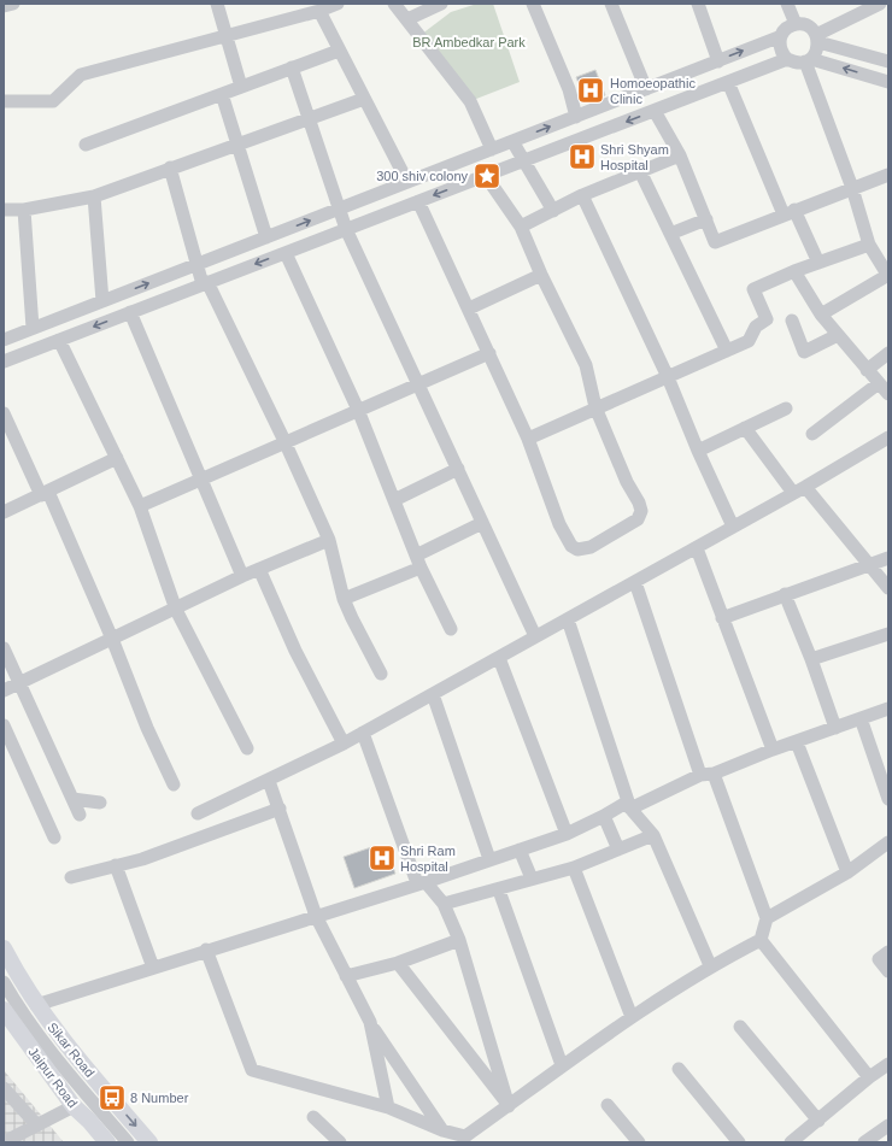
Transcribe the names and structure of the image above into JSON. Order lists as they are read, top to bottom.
{
  "streets": {
    "main road": ["Sikar Road", "Jaipur Road"]
  },
  "one_way": ["Sikar Road"],
  "parks": ["BR Ambedkar Park"],
  "places": {
    "hospital": ["Homoeopathic Clinic", "Shri Shyam Hospital", "Shri Ram Hospital"],
    "place": ["300 shiv colony"],
    "bus stop": ["8 Number"]
  }
}
